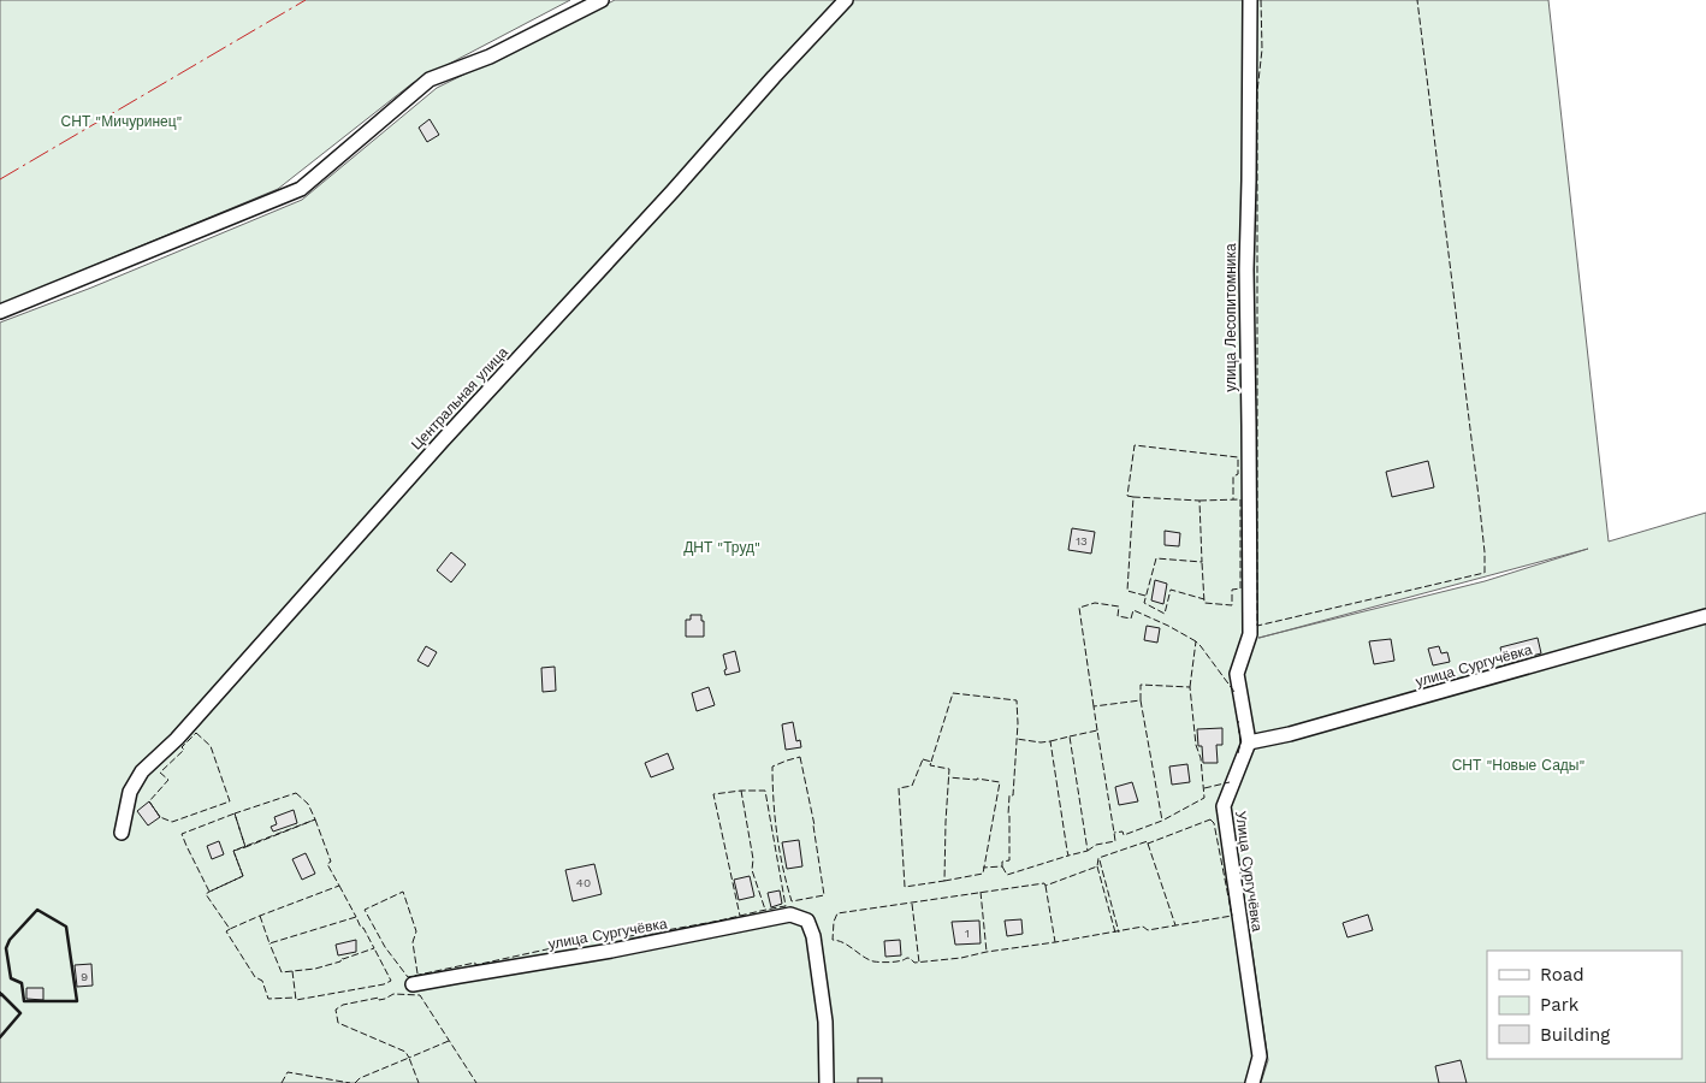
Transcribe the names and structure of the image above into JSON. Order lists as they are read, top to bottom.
{
  "streets": {
    "street": [
      "улица Лесопитомника",
      "Центральная улица",
      "улица Сургучёвка",
      "Улица Сургучёвка"
    ]
  },
  "crossings": [
    ["улица Лесопитомника", "улица Сургучёвка"],
    ["улица Лесопитомника", "Улица Сургучёвка"],
    ["улица Сургучёвка", "Улица Сургучёвка"]
  ],
  "parks": ["СНТ \"Мичуринец\"", "ДНТ \"Труд\"", "СНТ \"Новые Сады\""],
  "house_numbers": [
    "13",
    "40",
    "1",
    "9"
  ],
  "legend": ["Road", "Park", "Building"]
}
